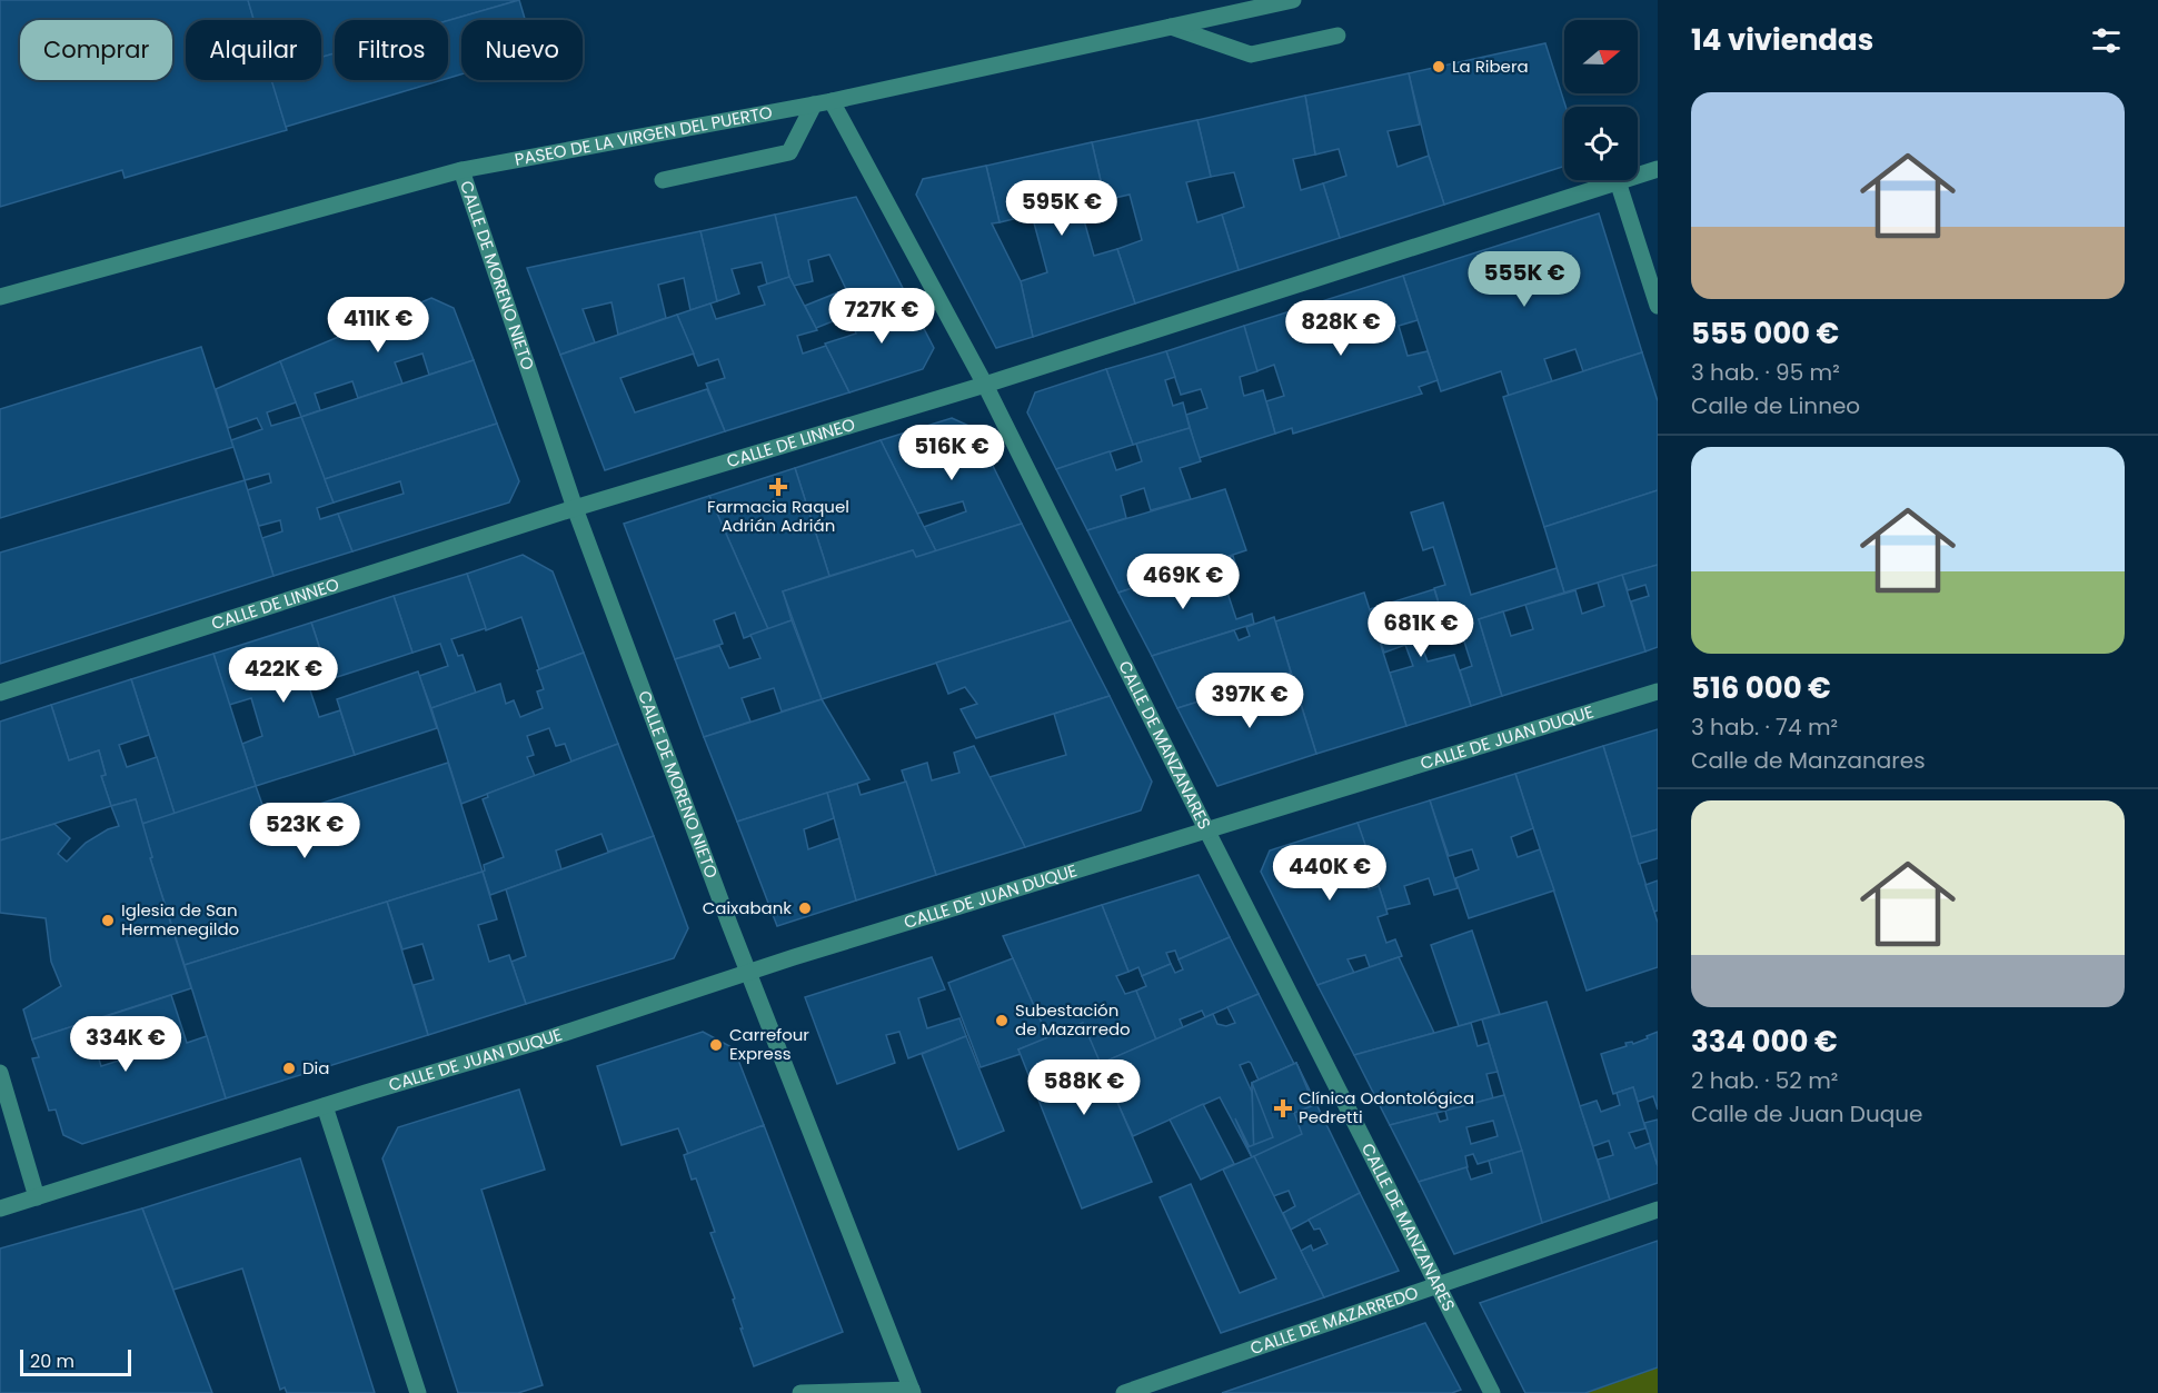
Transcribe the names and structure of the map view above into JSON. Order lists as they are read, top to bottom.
{
  "streets": {
    "street": [
      "PASEO DE LA VIRGEN DEL PUERTO",
      "CALLE DE MORENO NIETO",
      "CALLE DE LINNEO",
      "CALLE DE JUAN DUQUE",
      "CALLE DE MANZANARES",
      "CALLE DE MAZARREDO"
    ]
  },
  "crossings": [
    ["PASEO DE LA VIRGEN DEL PUERTO", "CALLE DE MORENO NIETO"],
    ["PASEO DE LA VIRGEN DEL PUERTO", "CALLE DE MANZANARES"],
    ["CALLE DE MORENO NIETO", "CALLE DE LINNEO"],
    ["CALLE DE MORENO NIETO", "CALLE DE JUAN DUQUE"],
    ["CALLE DE LINNEO", "CALLE DE MANZANARES"],
    ["CALLE DE JUAN DUQUE", "CALLE DE MANZANARES"],
    ["CALLE DE MANZANARES", "CALLE DE MAZARREDO"]
  ],
  "places": {
    "other": [
      "La Ribera",
      "Caixabank",
      "Iglesia de San Hermenegildo",
      "Subestación de Mazarredo",
      "Carrefour Express",
      "Dia"
    ],
    "health": ["Farmacia Raquel Adrián Adrián", "Clínica Odontológica Pedretti"]
  },
  "scale_bar": "20 m",
  "north": "right",
  "page": {
    "heading": "14 viviendas",
    "chip": [
      "Comprar",
      "Alquilar",
      "Filtros",
      "Nuevo"
    ],
    "list": [
      {
        "name": "555 000 €",
        "note": "3 hab. · 95 m² · Calle de Linneo"
      },
      {
        "name": "516 000 €",
        "note": "3 hab. · 74 m² · Calle de Manzanares"
      },
      {
        "name": "334 000 €",
        "note": "2 hab. · 52 m² · Calle de Juan Duque"
      }
    ],
    "price": [
      "595K €",
      "555K €",
      "727K €",
      "411K €",
      "828K €",
      "516K €",
      "469K €",
      "681K €",
      "422K €",
      "397K €",
      "523K €",
      "440K €",
      "334K €",
      "588K €"
    ],
    "scale": "20 m"
  }
}
